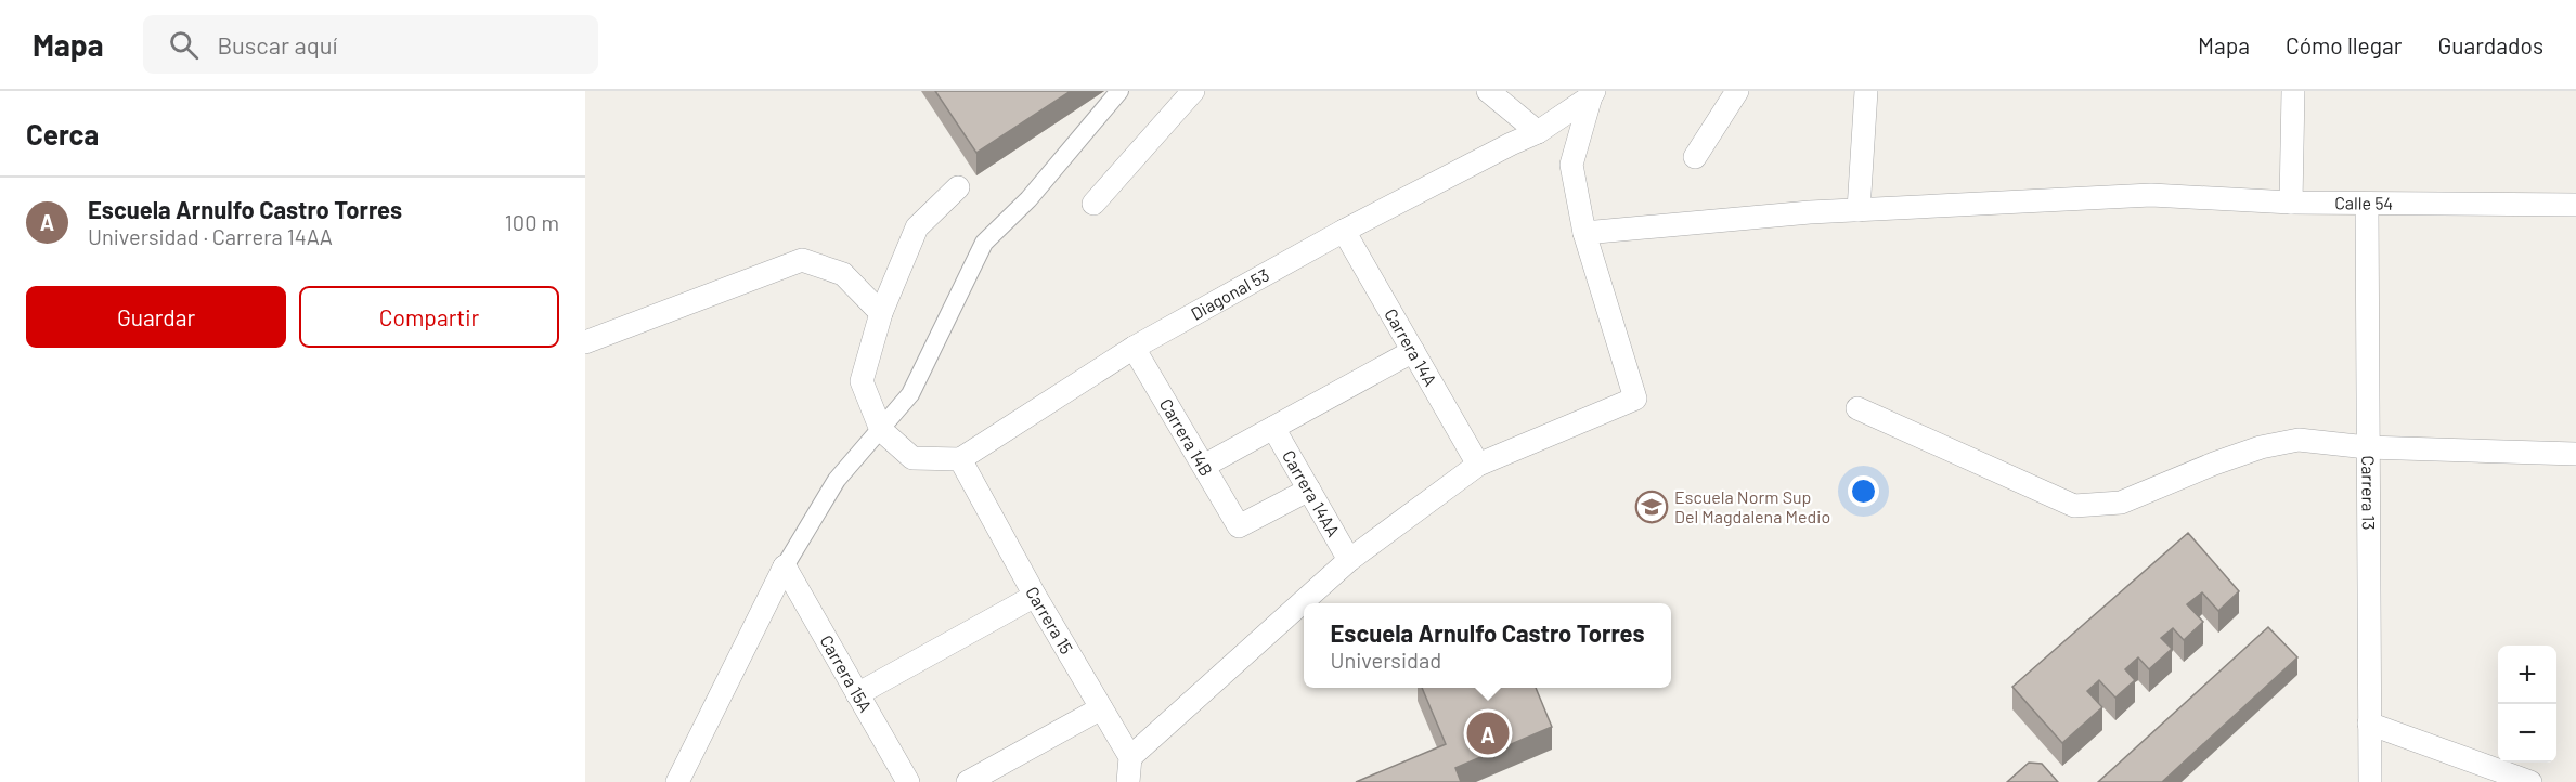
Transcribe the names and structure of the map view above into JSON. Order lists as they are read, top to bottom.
{
  "streets": {
    "street": [
      "Calle 54",
      "Diagonal 53",
      "Carrera 14A",
      "Carrera 14B",
      "Carrera 13",
      "Carrera 14AA",
      "Carrera 15",
      "Carrera 15A"
    ]
  },
  "crossings": [
    ["Calle 54", "Carrera 13"],
    ["Diagonal 53", "Carrera 14A"],
    ["Diagonal 53", "Carrera 14B"],
    ["Diagonal 53", "Carrera 15"],
    ["Carrera 14B", "Carrera 14AA"]
  ],
  "places": {
    "school or university": ["Escuela Norm Sup Del Magdalena Medio"]
  },
  "page": {
    "header": "Mapa",
    "search": "Buscar aquí",
    "nav": ["Mapa", "Cómo llegar", "Guardados"],
    "heading": "Cerca",
    "list": [
      {
        "mark": "A",
        "name": "Escuela Arnulfo Castro Torres",
        "note": "Universidad · Carrera 14AA",
        "value": "100 m"
      }
    ],
    "buttons": ["Guardar", "Compartir"],
    "popup": ["Escuela Arnulfo Castro Torres", "Universidad"],
    "map_buttons": ["+", "−"],
    "pins": "A"
  }
}
